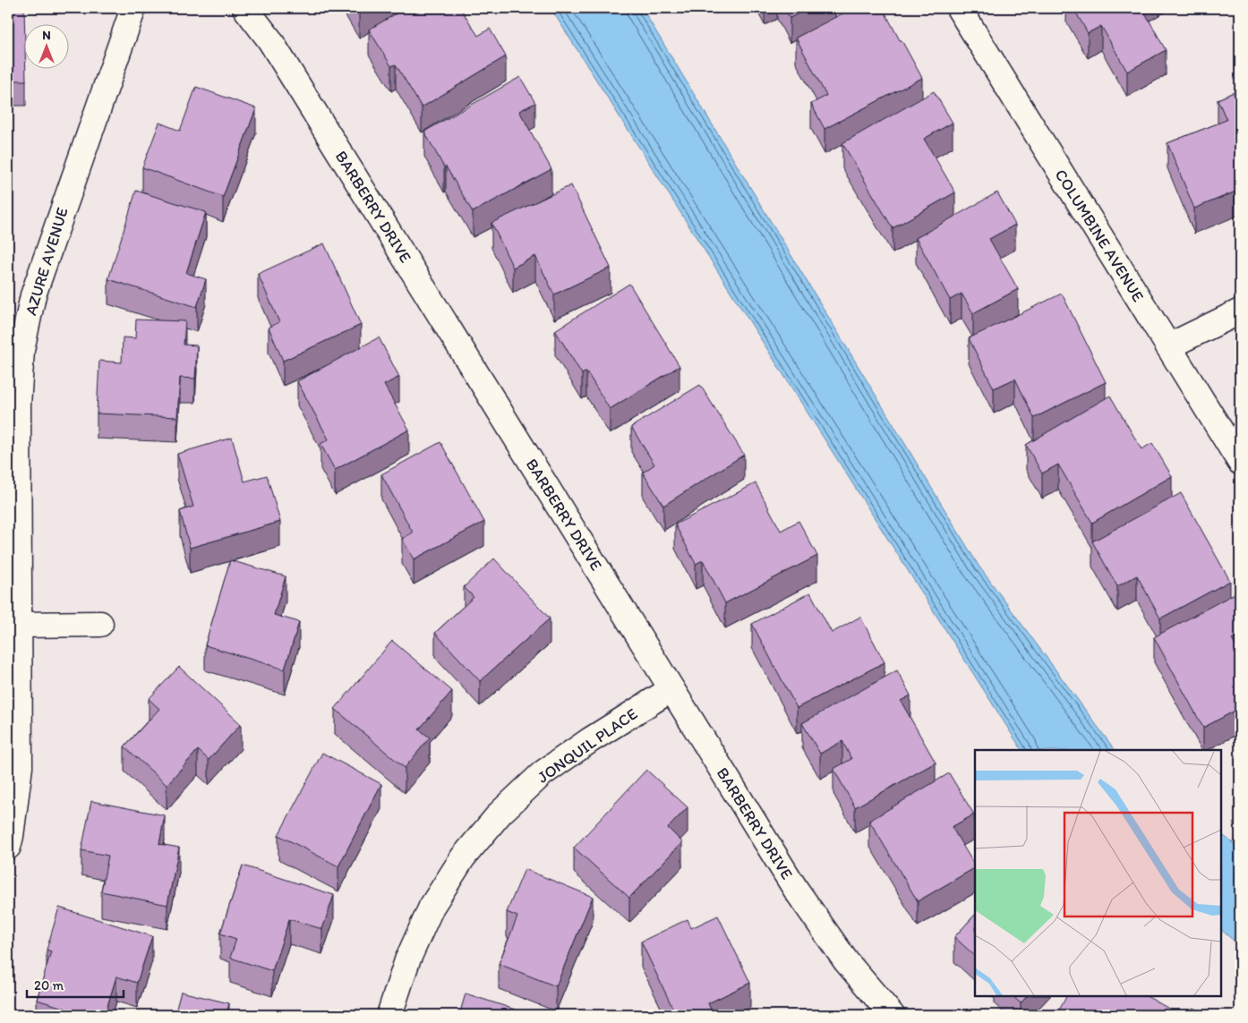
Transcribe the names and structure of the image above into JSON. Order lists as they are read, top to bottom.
{
  "streets": {
    "street": [
      "BARBERRY DRIVE",
      "COLUMBINE AVENUE",
      "AZURE AVENUE",
      "JONQUIL PLACE"
    ]
  },
  "crossings": [
    ["BARBERRY DRIVE", "JONQUIL PLACE"]
  ],
  "scale_bar": "20 m",
  "north": "top"
}
